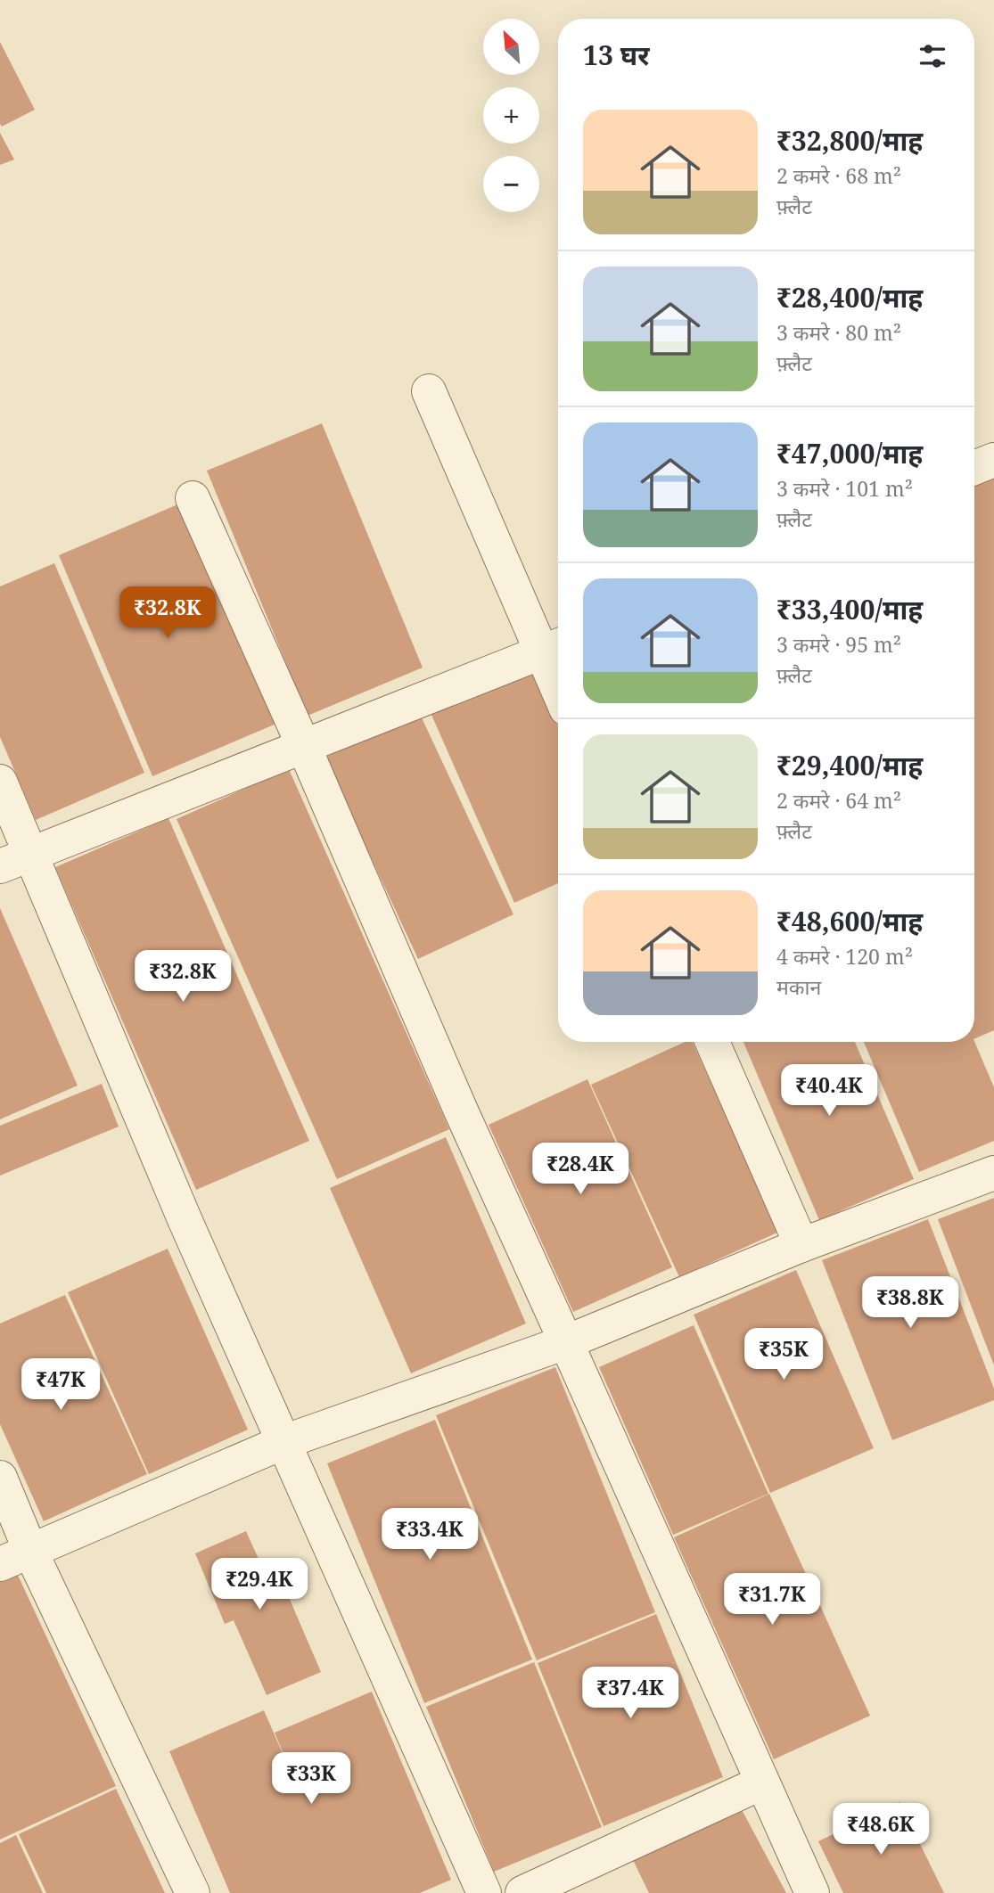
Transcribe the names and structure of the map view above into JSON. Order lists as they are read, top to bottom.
{
  "north": "top left",
  "page": {
    "map_buttons": ["+", "−"],
    "heading": "13 घर",
    "list": [
      {
        "name": "₹32,800/माह",
        "note": "2 कमरे · 68 m² · फ़्लैट"
      },
      {
        "name": "₹28,400/माह",
        "note": "3 कमरे · 80 m² · फ़्लैट"
      },
      {
        "name": "₹47,000/माह",
        "note": "3 कमरे · 101 m² · फ़्लैट"
      },
      {
        "name": "₹33,400/माह",
        "note": "3 कमरे · 95 m² · फ़्लैट"
      },
      {
        "name": "₹29,400/माह",
        "note": "2 कमरे · 64 m² · फ़्लैट"
      },
      {
        "name": "₹48,600/माह",
        "note": "4 कमरे · 120 m² · मकान"
      }
    ],
    "price": [
      "₹32.8K",
      "₹32.8K",
      "₹40.4K",
      "₹28.4K",
      "₹38.8K",
      "₹35K",
      "₹47K",
      "₹33.4K",
      "₹29.4K",
      "₹31.7K",
      "₹37.4K",
      "₹33K",
      "₹48.6K"
    ]
  }
}
